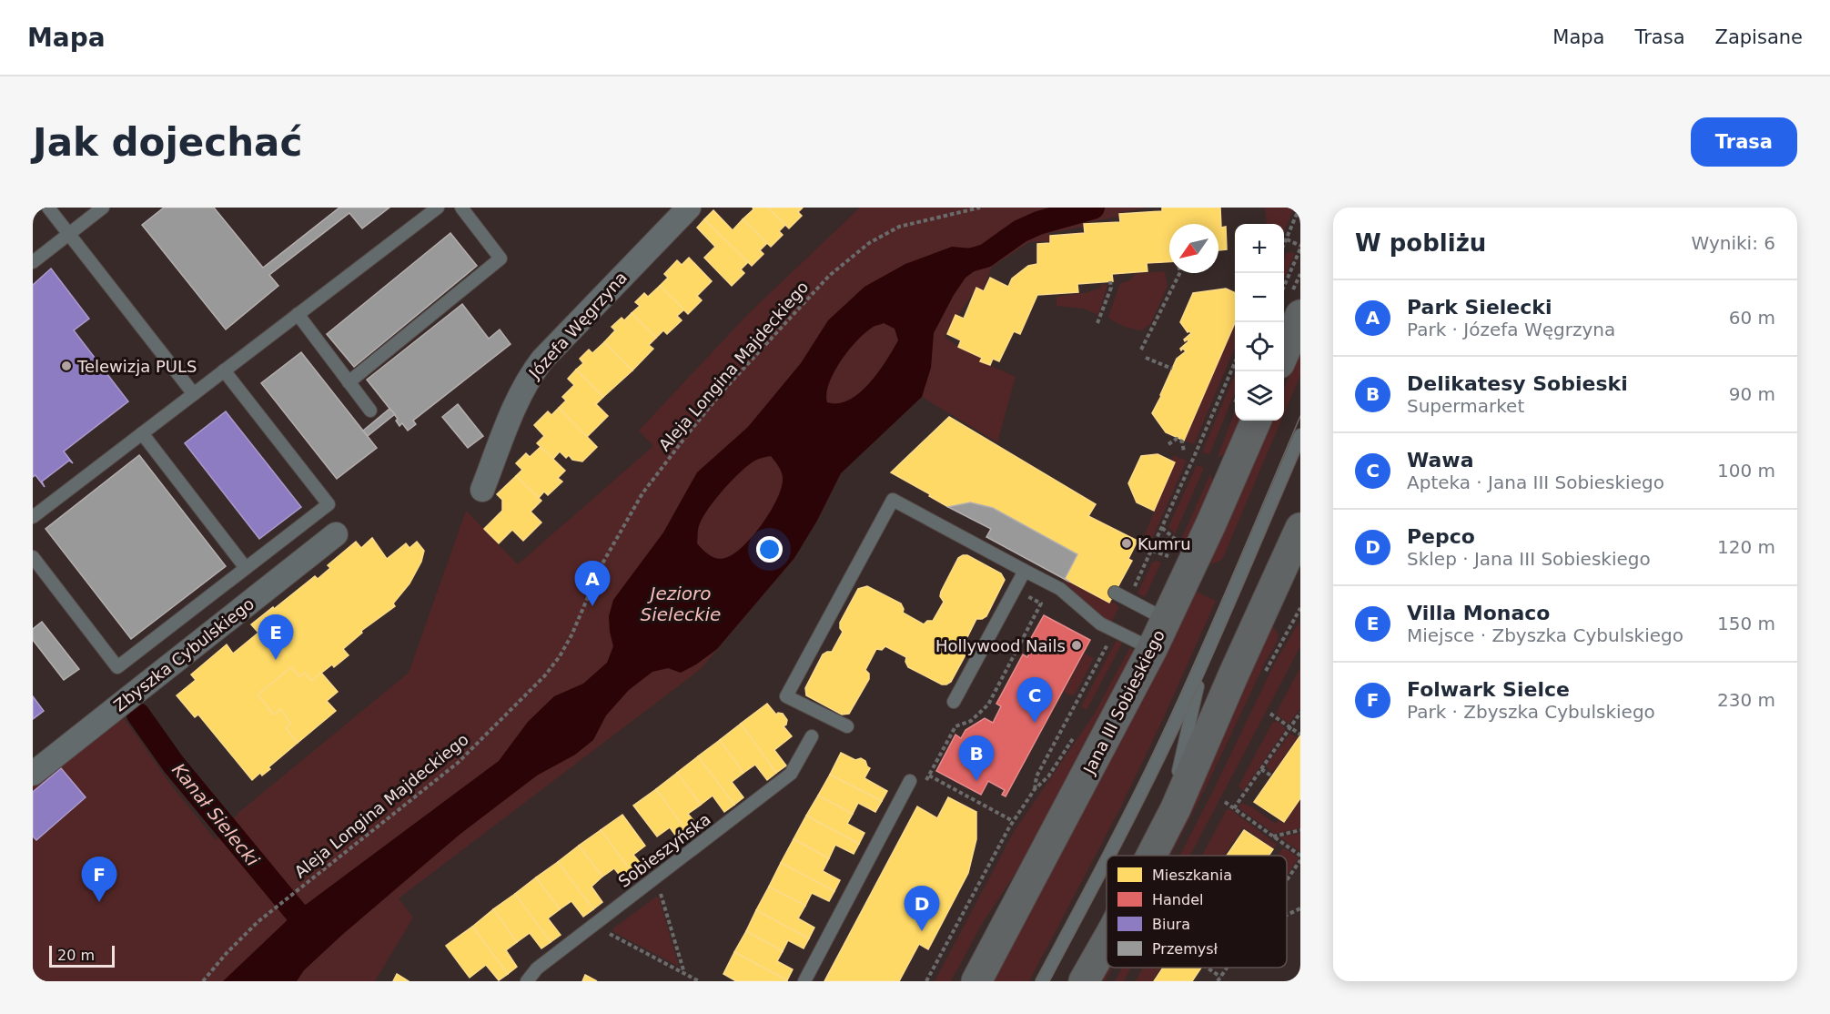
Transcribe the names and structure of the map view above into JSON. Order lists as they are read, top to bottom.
{
  "streets": {
    "main road": ["Jana III Sobieskiego"],
    "street": ["Józefa Węgrzyna", "Zbyszka Cybulskiego"],
    "lane": ["Sobieszyńska"],
    "path": ["Aleja Longina Majdeckiego"]
  },
  "water": ["Jezioro Sieleckie", "Kanał Sielecki"],
  "places": ["Telewizja PULS", "Kumru", "Hollywood Nails"],
  "legend": [
    "Mieszkania",
    "Handel",
    "Biura",
    "Przemysł"
  ],
  "scale_bar": "20 m",
  "north": "bottom left",
  "page": {
    "header": "Mapa",
    "nav": ["Mapa", "Trasa", "Zapisane"],
    "buttons": "Trasa",
    "title": "Jak dojechać",
    "heading": ["W pobliżu", "Wyniki: 6"],
    "map_buttons": ["+", "−"],
    "list": [
      {
        "mark": "A",
        "name": "Park Sielecki",
        "note": "Park · Józefa Węgrzyna",
        "value": "60 m"
      },
      {
        "mark": "B",
        "name": "Delikatesy Sobieski",
        "note": "Supermarket",
        "value": "90 m"
      },
      {
        "mark": "C",
        "name": "Wawa",
        "note": "Apteka · Jana III Sobieskiego",
        "value": "100 m"
      },
      {
        "mark": "D",
        "name": "Pepco",
        "note": "Sklep · Jana III Sobieskiego",
        "value": "120 m"
      },
      {
        "mark": "E",
        "name": "Villa Monaco",
        "note": "Miejsce · Zbyszka Cybulskiego",
        "value": "150 m"
      },
      {
        "mark": "F",
        "name": "Folwark Sielce",
        "note": "Park · Zbyszka Cybulskiego",
        "value": "230 m"
      }
    ],
    "pins": [
      "A",
      "E",
      "C",
      "B",
      "F",
      "D"
    ],
    "scale": "20 m"
  }
}
